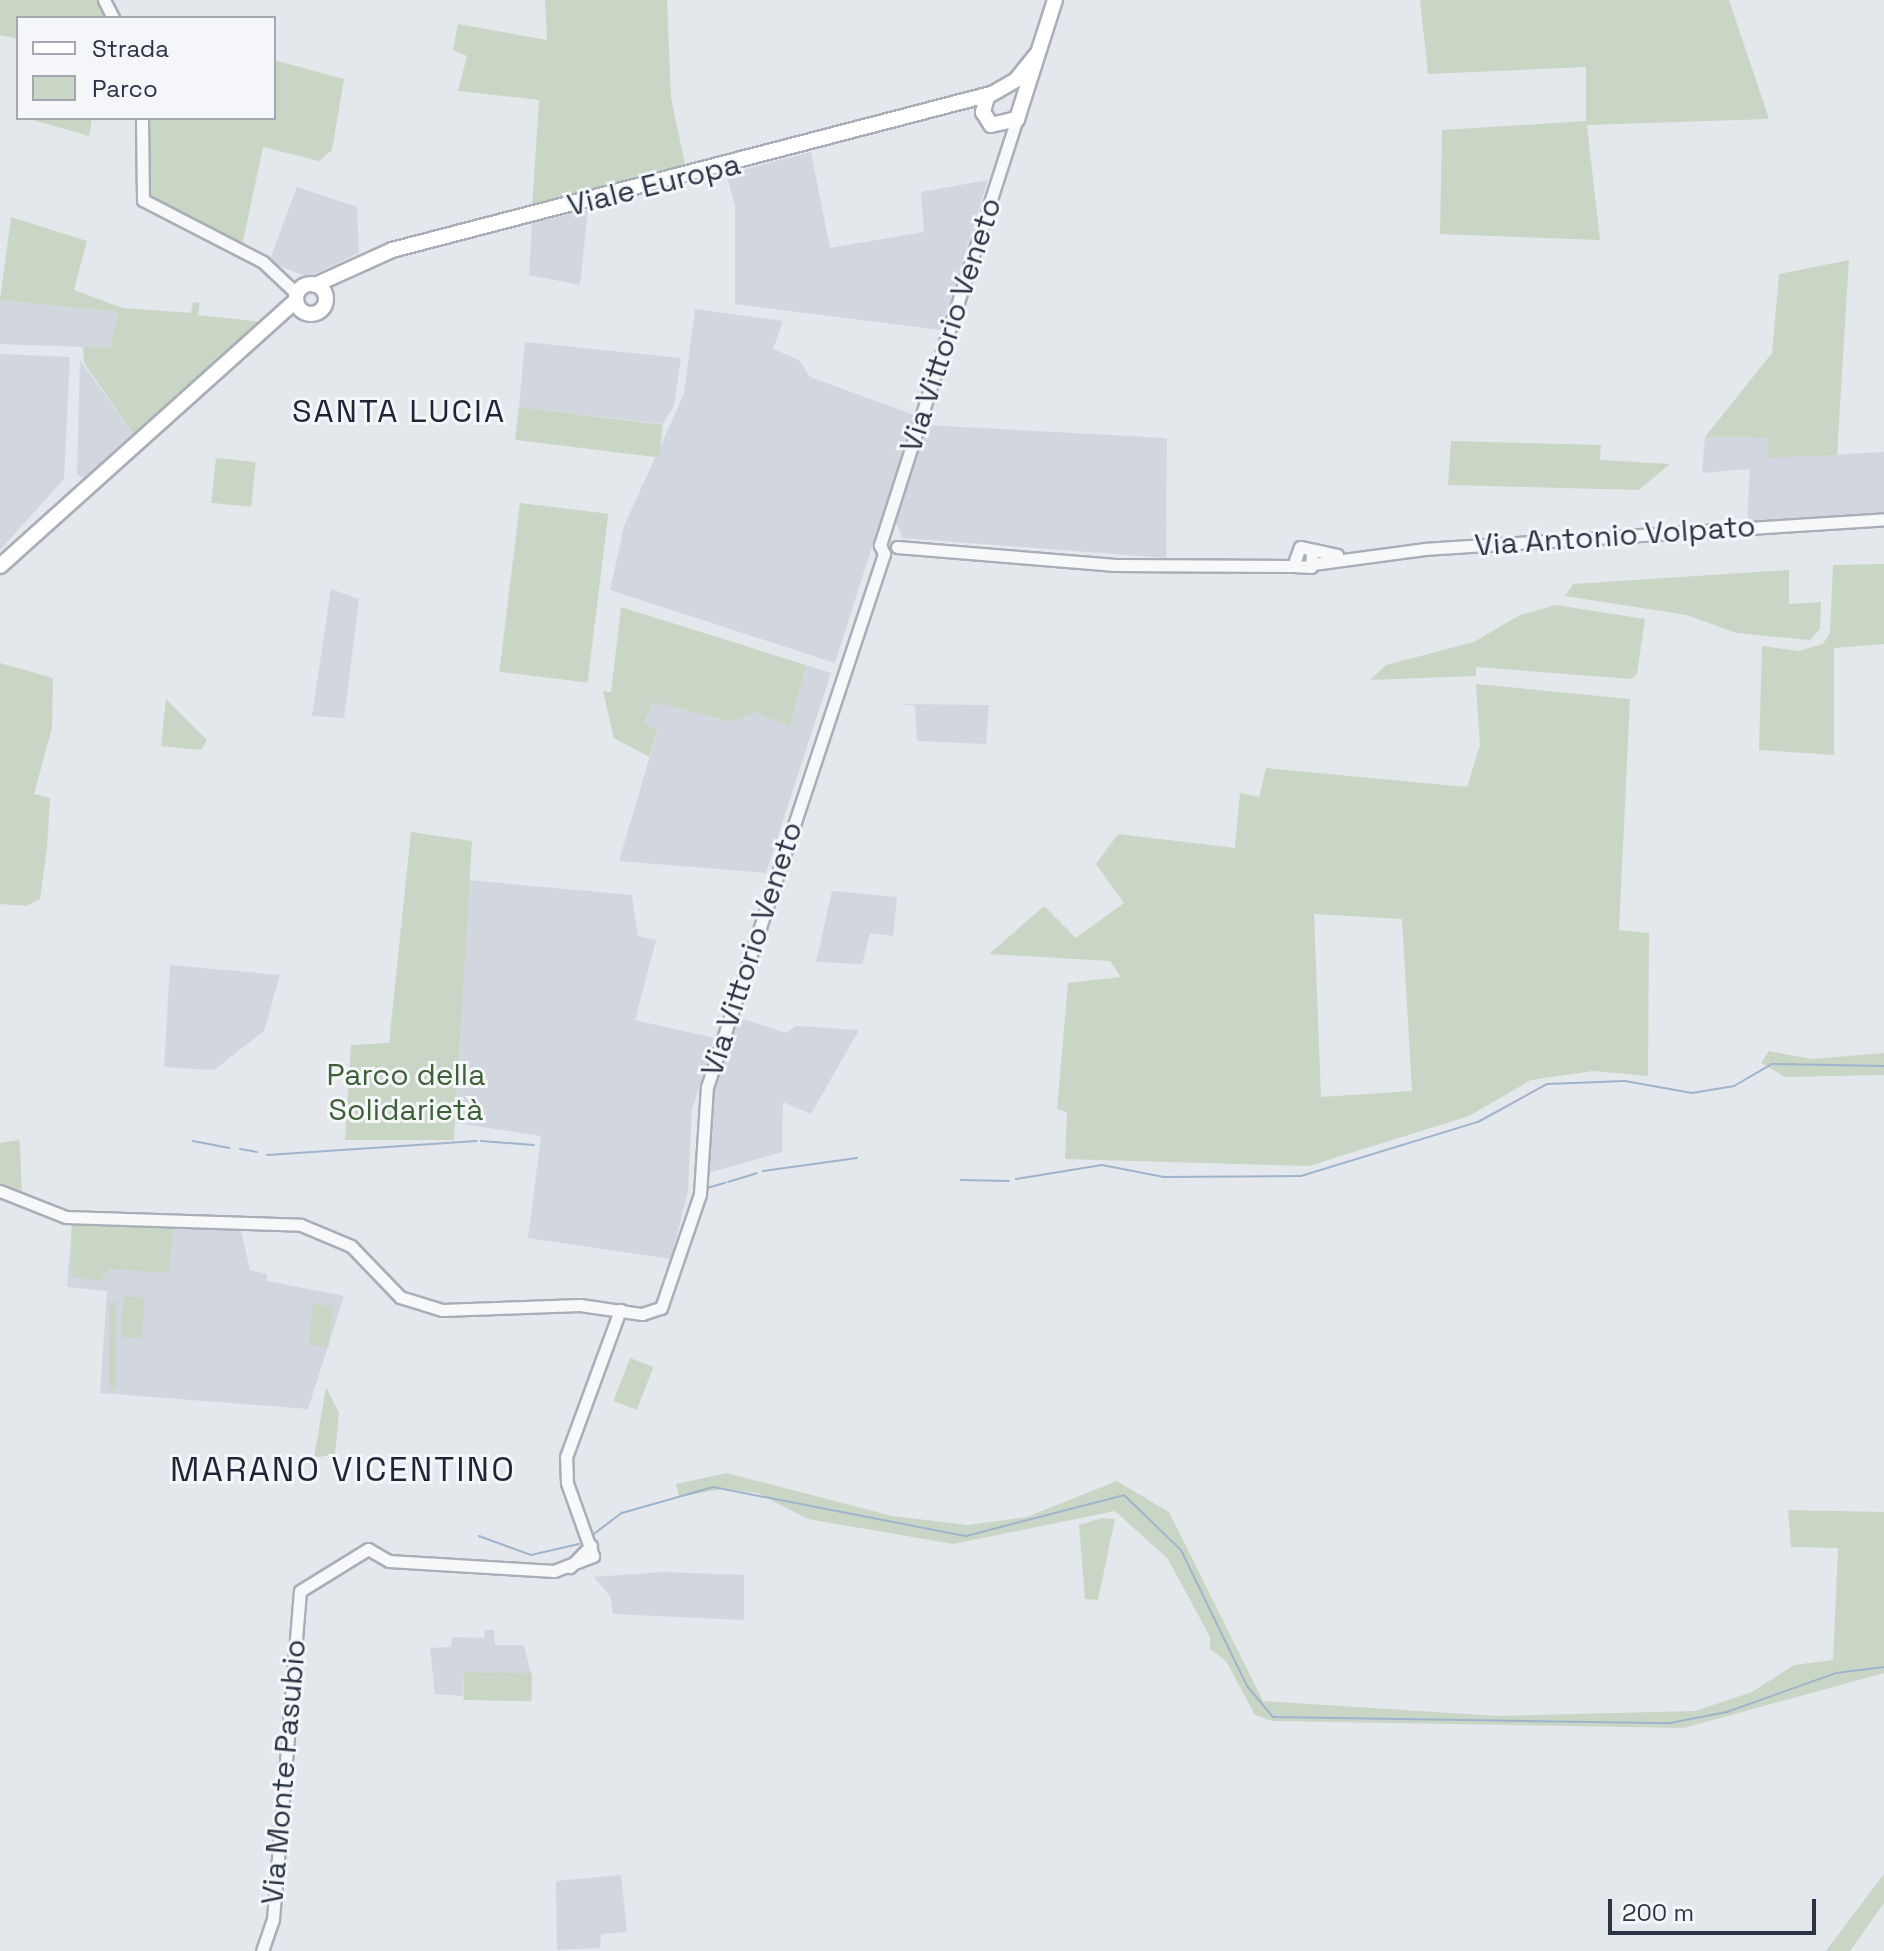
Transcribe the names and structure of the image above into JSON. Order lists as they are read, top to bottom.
{
  "streets": {
    "main road": ["Viale Europa", "Via Vittorio Veneto"],
    "street": ["Via Antonio Volpato", "Via Monte Pasubio"]
  },
  "crossings": [
    ["Viale Europa", "Via Vittorio Veneto"],
    ["Via Vittorio Veneto", "Via Monte Pasubio"]
  ],
  "districts": ["SANTA LUCIA", "MARANO VICENTINO"],
  "parks": ["Parco della Solidarietà"],
  "legend": ["Strada", "Parco"],
  "scale_bar": "200 m"
}
